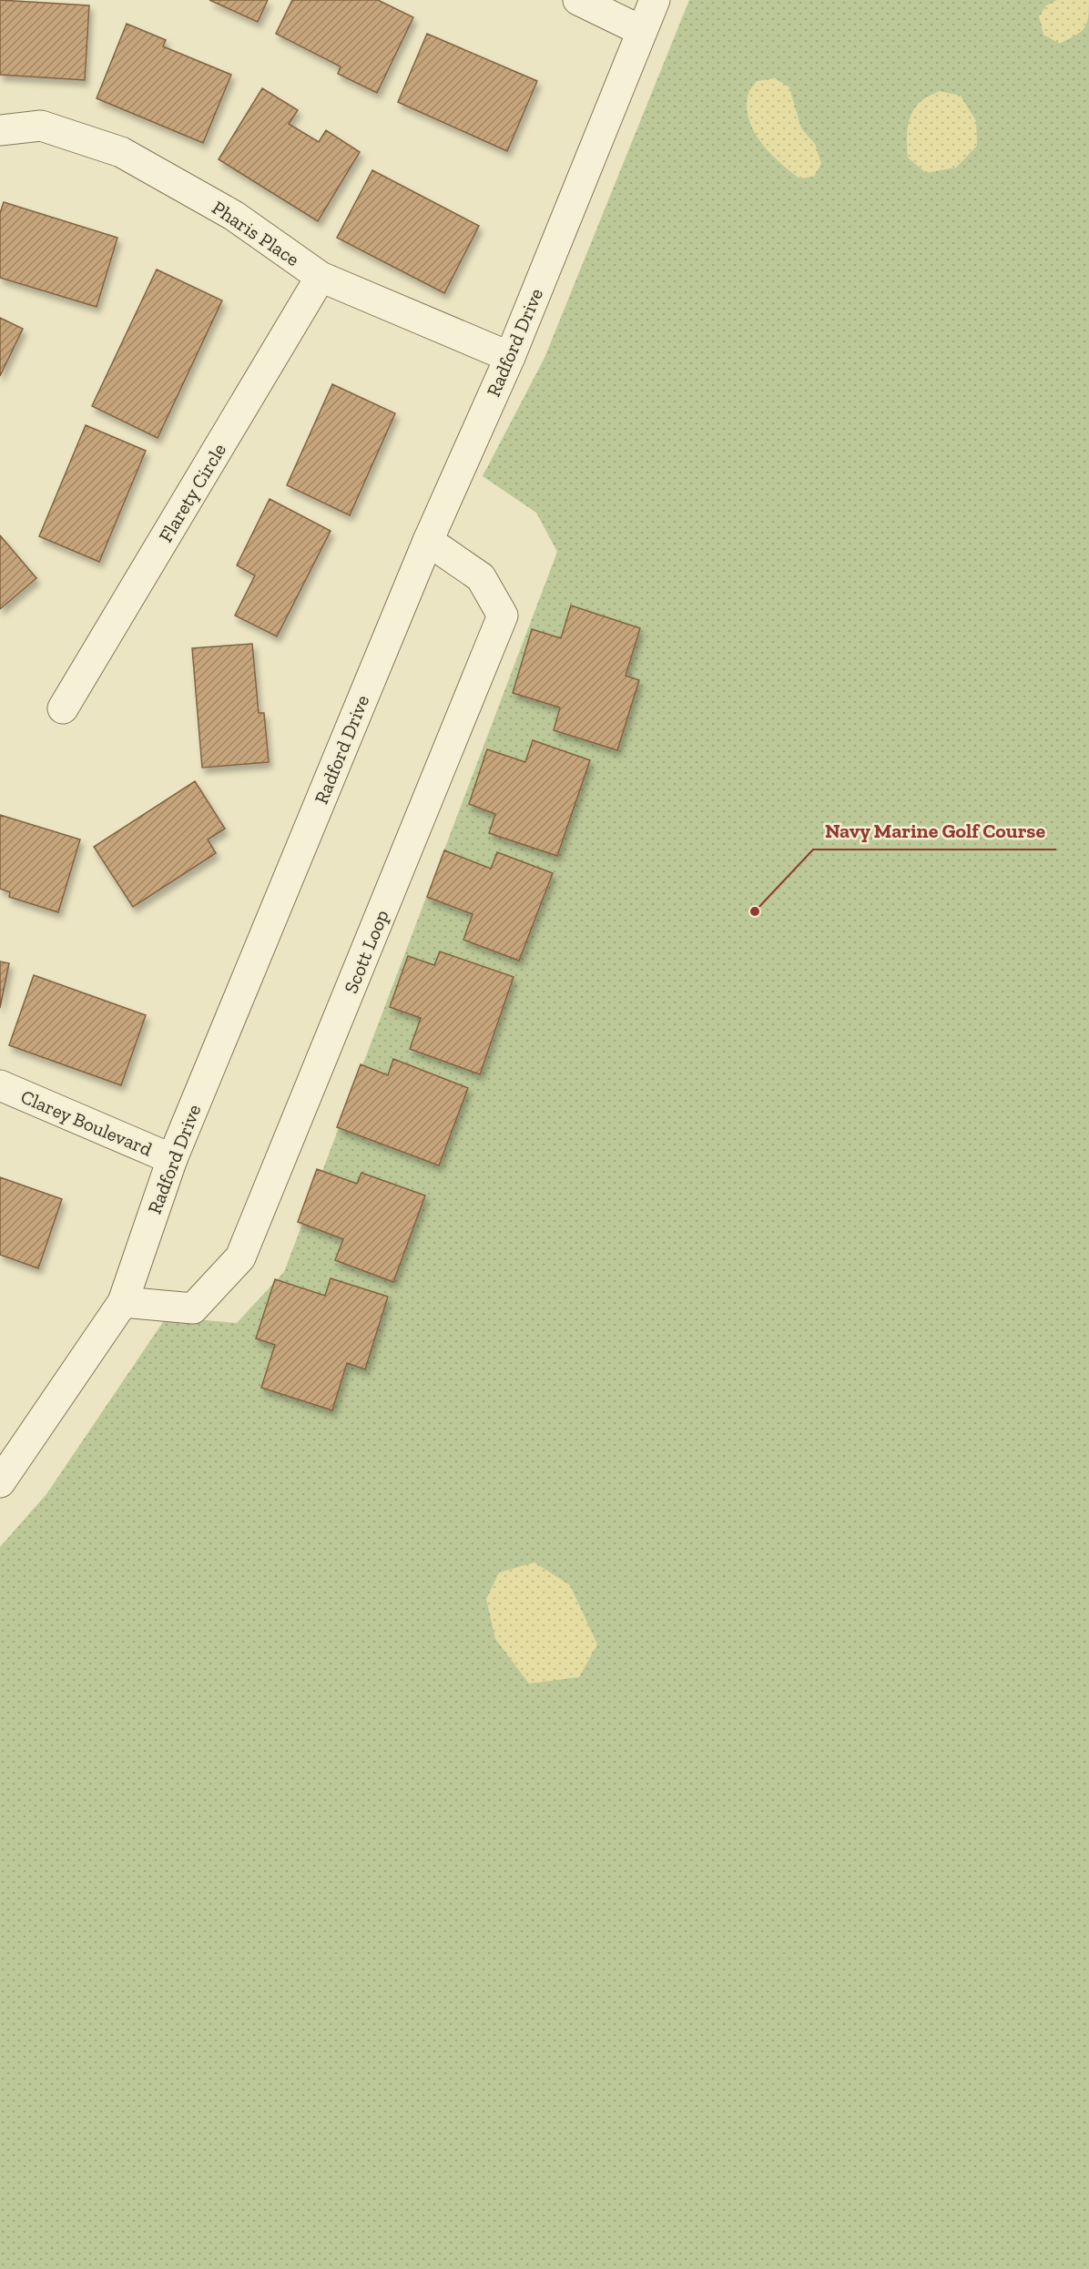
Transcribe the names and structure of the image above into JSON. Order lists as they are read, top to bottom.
{
  "streets": {
    "street": [
      "Pharis Place",
      "Radford Drive",
      "Flarety Circle",
      "Scott Loop",
      "Clarey Boulevard"
    ]
  },
  "crossings": [
    ["Pharis Place", "Radford Drive"],
    ["Pharis Place", "Flarety Circle"],
    ["Radford Drive", "Scott Loop"],
    ["Radford Drive", "Clarey Boulevard"]
  ],
  "places": ["Navy Marine Golf Course"]
}
